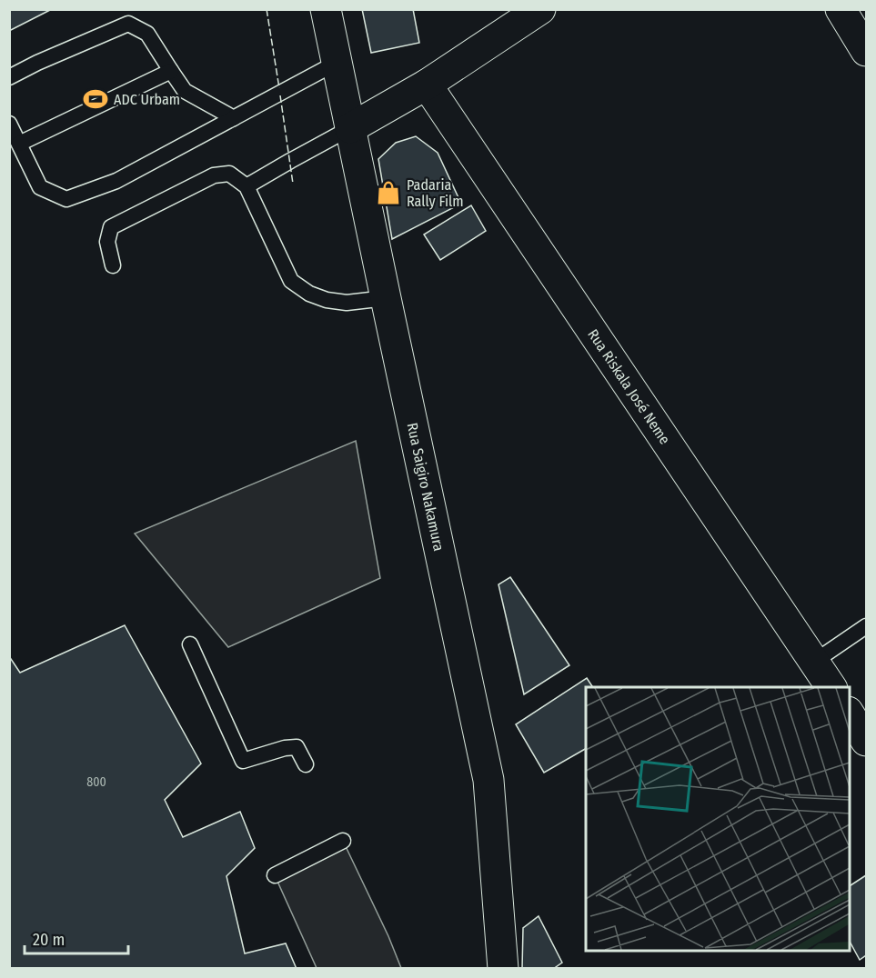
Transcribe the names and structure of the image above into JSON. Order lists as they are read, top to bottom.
{
  "streets": {
    "street": ["Rua Riskala José Neme", "Rua Saigiro Nakamura"]
  },
  "places": {
    "sports": ["ADC Urbam"],
    "shop": ["Padaria Rally Film"]
  },
  "house_numbers": ["800"],
  "scale_bar": "20 m"
}
